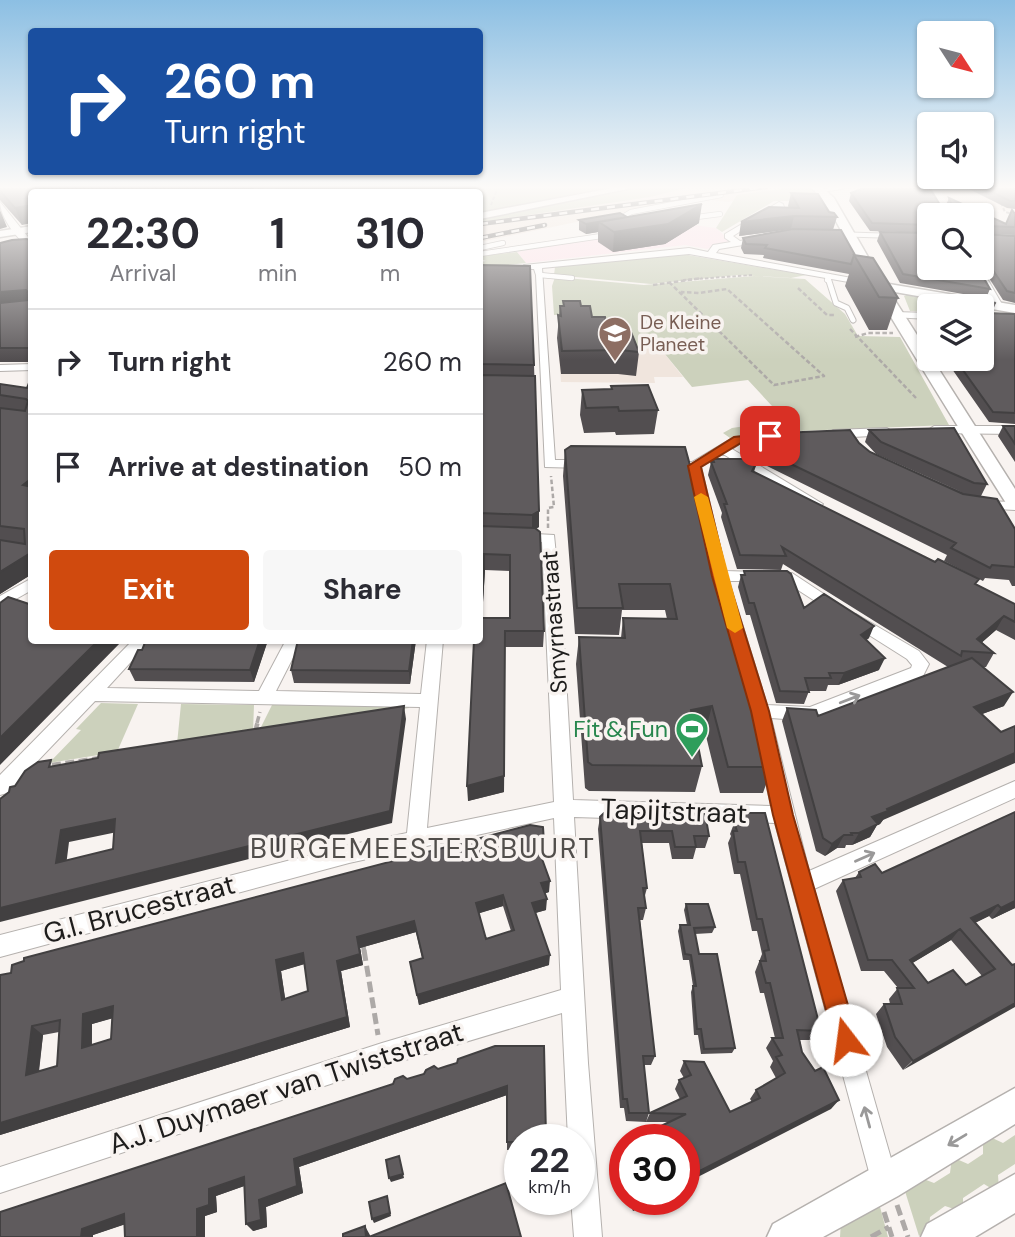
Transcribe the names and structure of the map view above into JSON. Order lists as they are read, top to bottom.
{
  "streets": {
    "street": [
      "Smyrnastraat",
      "Tapijtstraat",
      "G.I. Brucestraat",
      "A.J. Duymaer van Twiststraat"
    ]
  },
  "crossings": [
    ["Smyrnastraat", "Tapijtstraat"],
    ["Smyrnastraat", "G.I. Brucestraat"],
    ["Smyrnastraat", "A.J. Duymaer van Twiststraat"],
    ["Tapijtstraat", "G.I. Brucestraat"]
  ],
  "districts": ["BURGEMEESTERSBUURT"],
  "places": {
    "school or university": ["De Kleine Planeet"],
    "sports": ["Fit & Fun"]
  },
  "north": "bottom right",
  "page": {
    "turn": ["260 m", "Turn right"],
    "eta": [
      "22:30",
      "Arrival",
      "1",
      "min",
      "310",
      "m"
    ],
    "list": [
      {
        "name": "Turn right",
        "value": "260 m"
      },
      {
        "name": "Arrive at destination",
        "value": "50 m"
      }
    ],
    "buttons": ["Exit", "Share"],
    "speed": "22 km/h",
    "limit": "30"
  }
}
